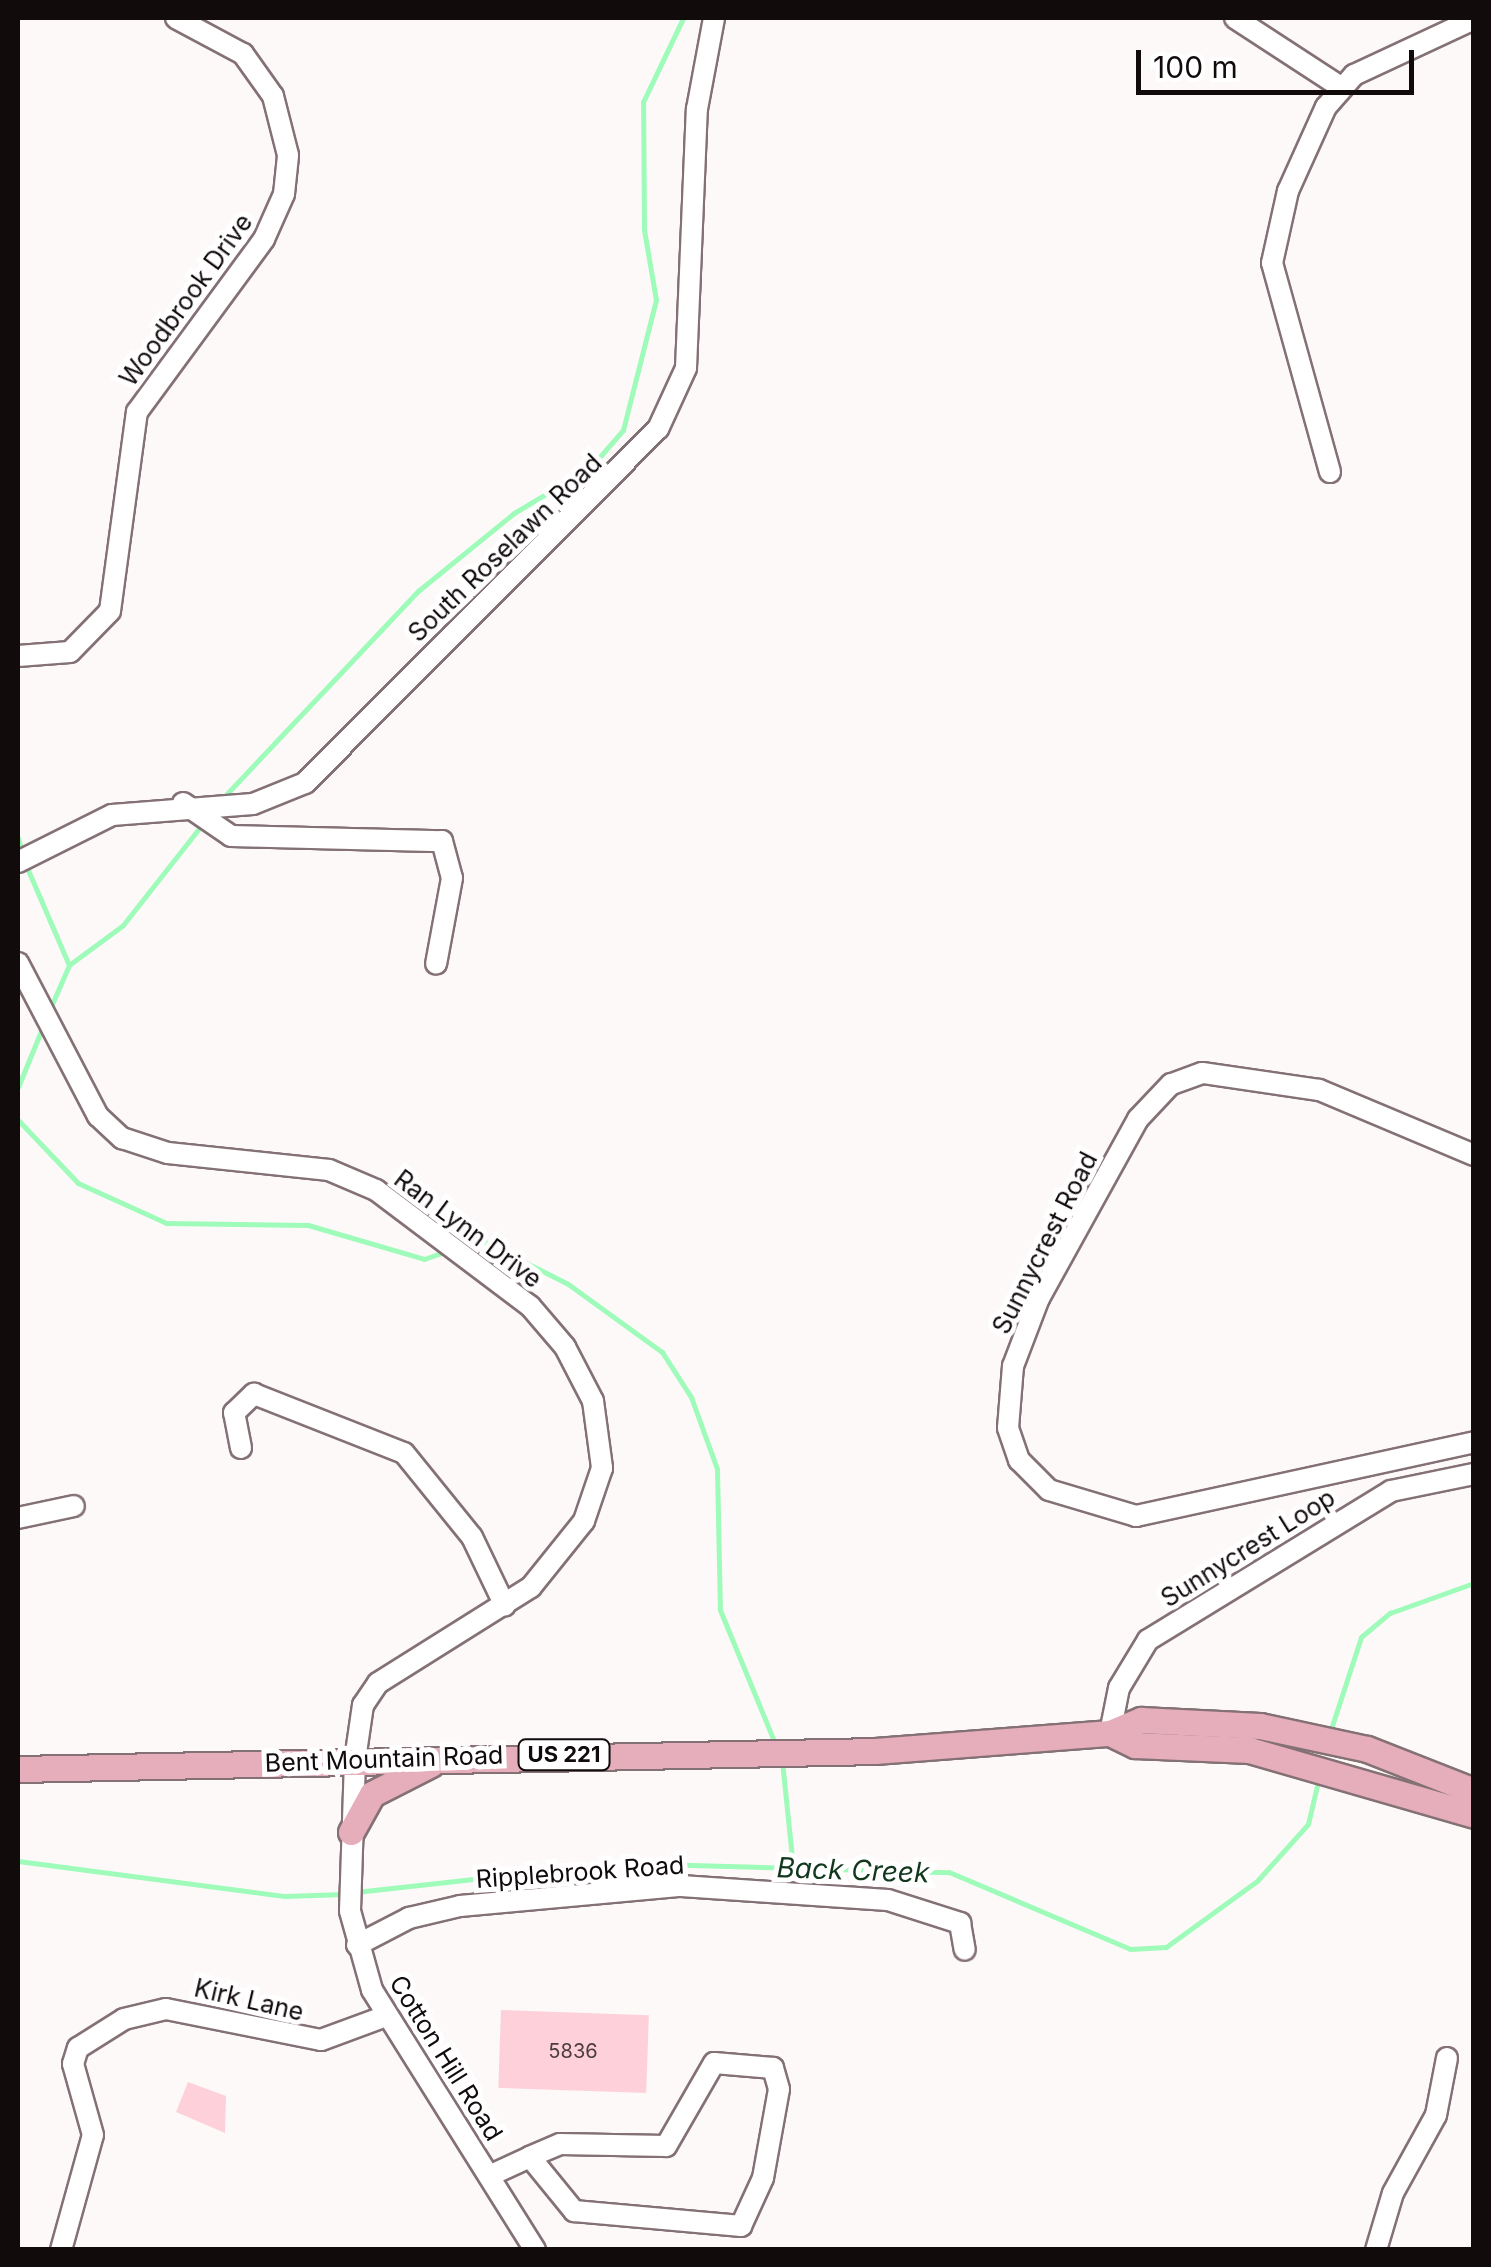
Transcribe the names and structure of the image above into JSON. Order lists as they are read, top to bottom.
{
  "streets": {
    "main road": ["US 221", "Bent Mountain Road"],
    "street": [
      "Woodbrook Drive",
      "South Roselawn Road",
      "Ran Lynn Drive",
      "Sunnycrest Road",
      "Sunnycrest Loop",
      "Ripplebrook Road",
      "Kirk Lane",
      "Cotton Hill Road"
    ]
  },
  "crossings": [
    ["Ran Lynn Drive", "Bent Mountain Road"],
    ["Ran Lynn Drive", "Cotton Hill Road"],
    ["Sunnycrest Loop", "Bent Mountain Road"],
    ["Bent Mountain Road", "Cotton Hill Road"],
    ["Ripplebrook Road", "Cotton Hill Road"],
    ["Kirk Lane", "Cotton Hill Road"]
  ],
  "water": ["Back Creek"],
  "house_numbers": ["5836"],
  "scale_bar": "100 m"
}
